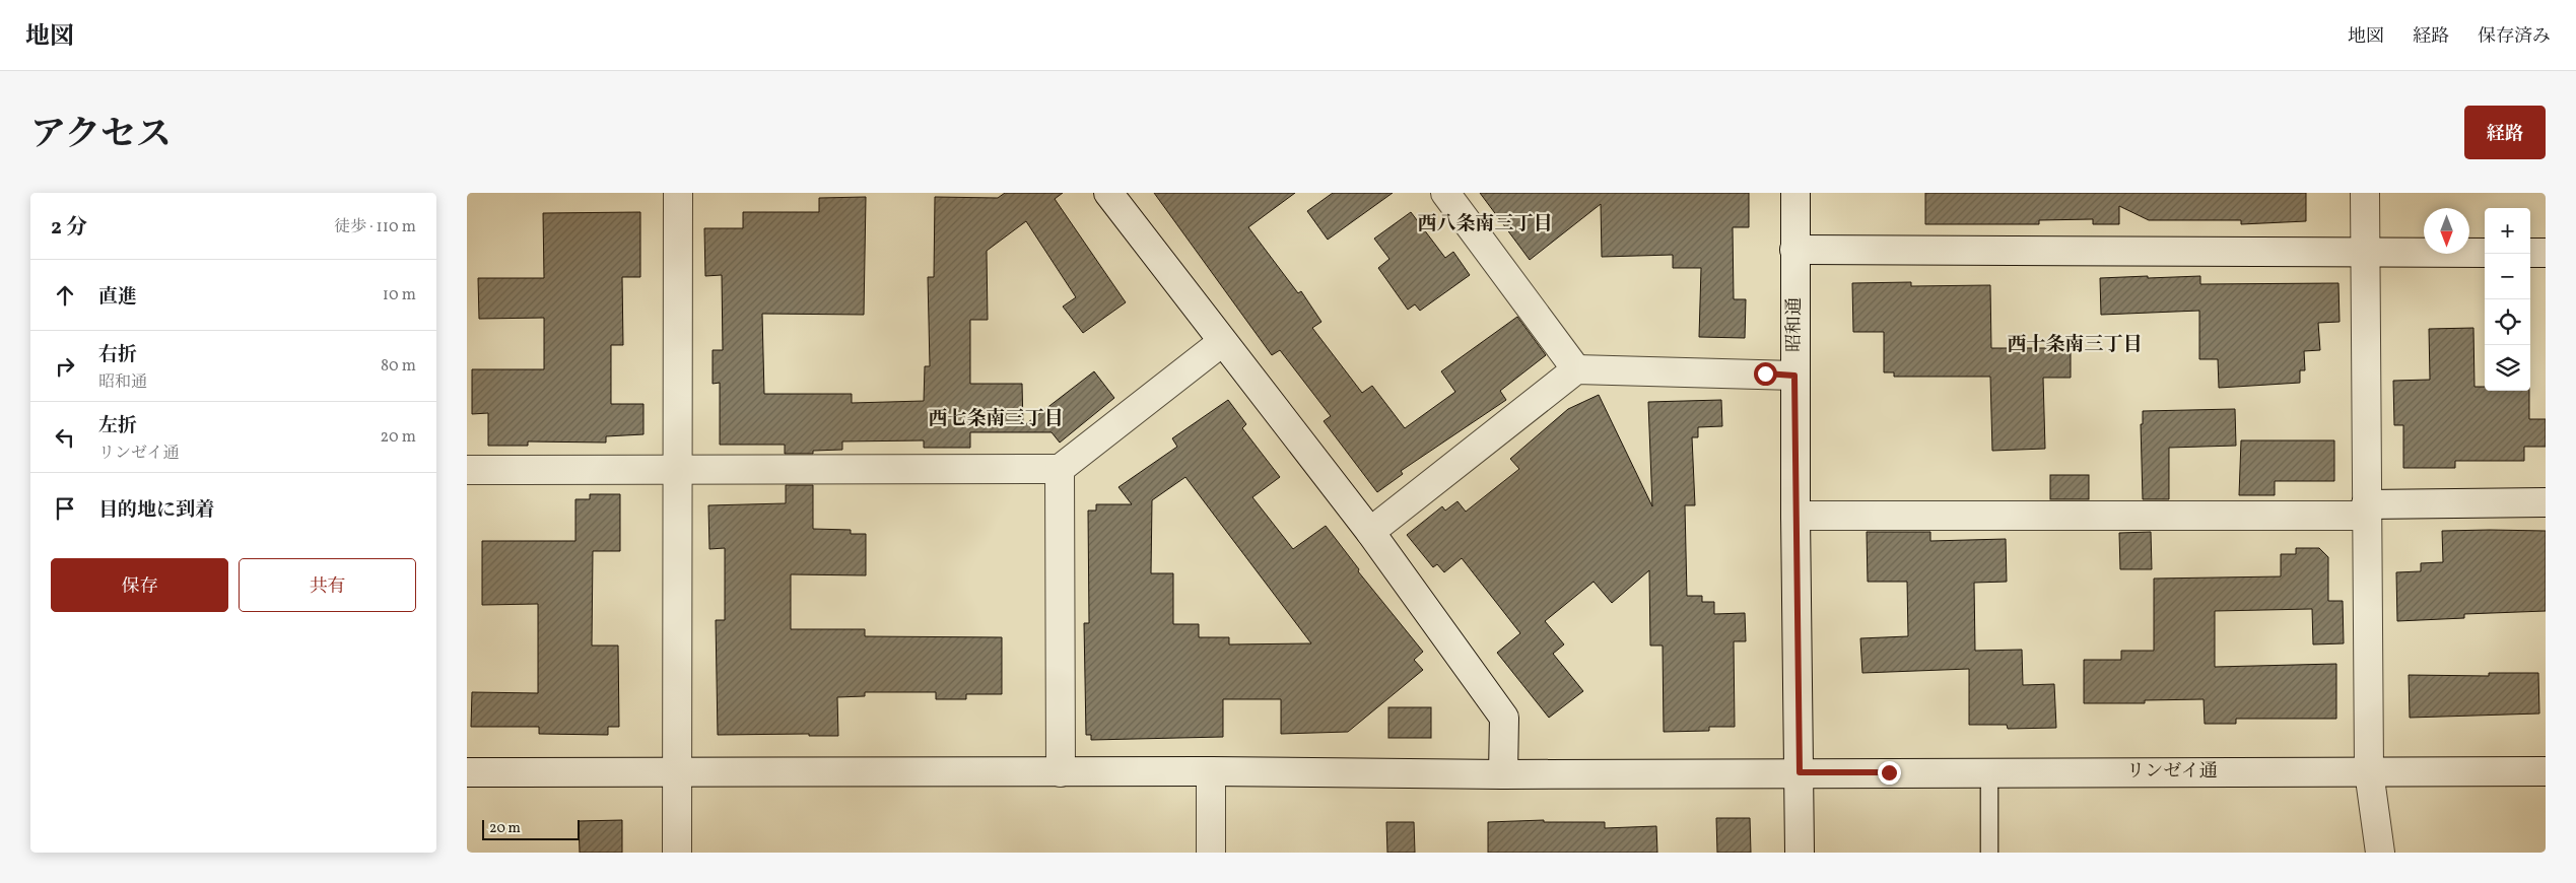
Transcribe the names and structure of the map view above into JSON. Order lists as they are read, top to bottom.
{
  "streets": {
    "street": ["昭和通", "リンゼイ通"]
  },
  "crossings": [
    ["昭和通", "リンゼイ通"]
  ],
  "districts": ["西八条南三丁目", "西十条南三丁目", "西七条南三丁目"],
  "scale_bar": "20 m",
  "north": "bottom",
  "page": {
    "header": "地図",
    "nav": ["地図", "経路", "保存済み"],
    "title": "アクセス",
    "buttons": [
      "経路",
      ["保存", "共有"]
    ],
    "heading": ["2 分", "徒歩 · 110 m"],
    "map_buttons": ["+", "−"],
    "list": [
      ["直進", "10 m"],
      ["右折", "昭和通", "80 m"],
      ["左折", "リンゼイ通", "20 m"],
      "目的地に到着"
    ],
    "scale": "20 m"
  }
}
